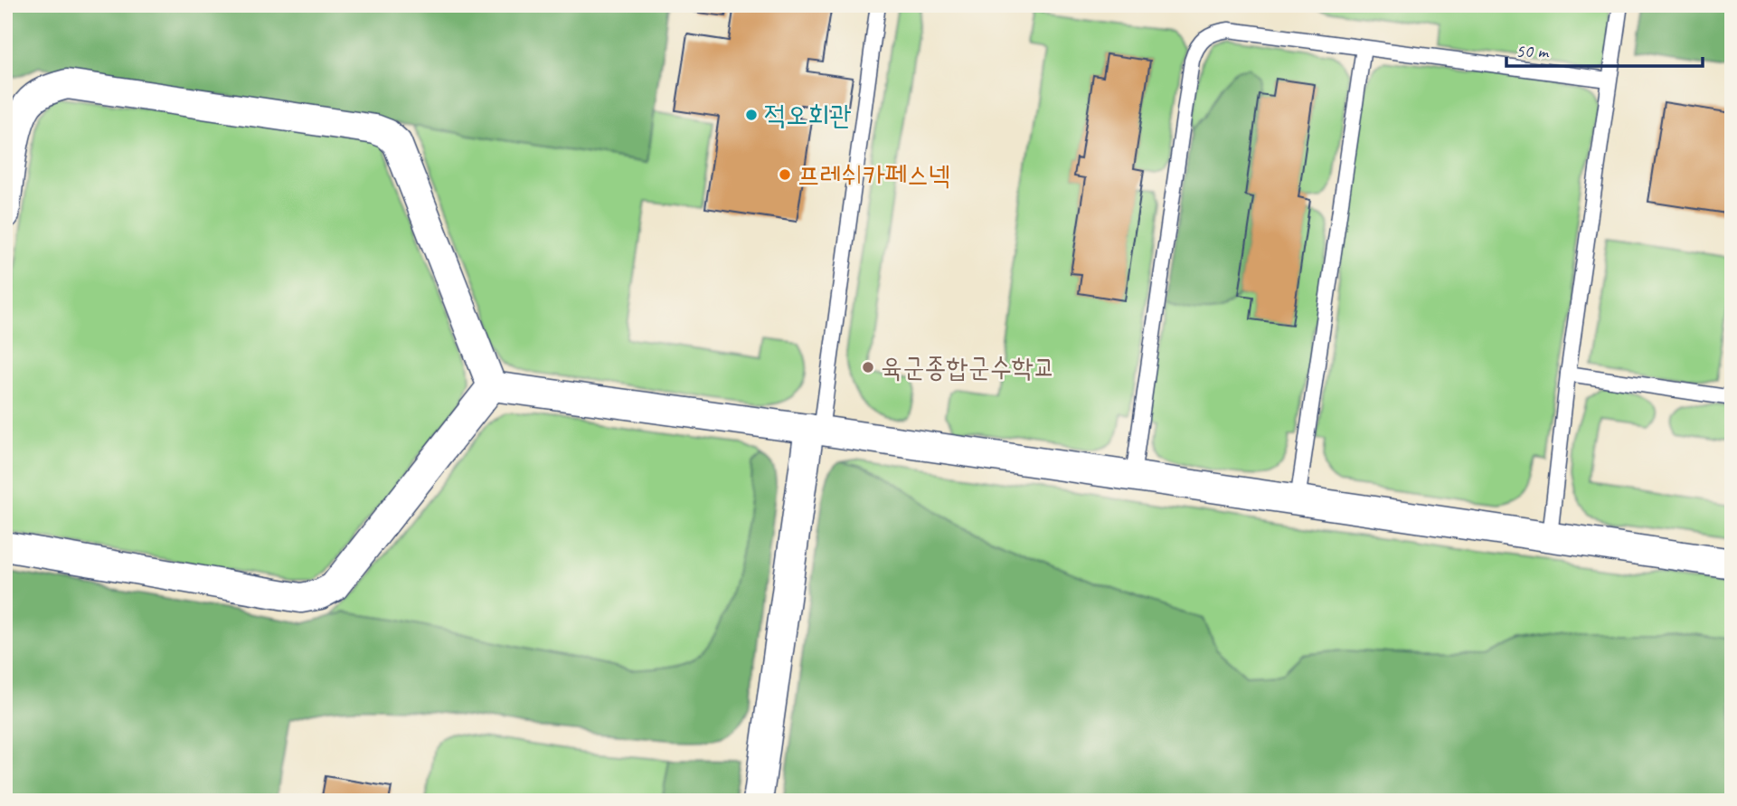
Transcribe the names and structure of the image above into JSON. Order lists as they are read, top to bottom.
{
  "places": ["적오회관", "프레쉬카페스넥", "육군종합군수학교"],
  "scale_bar": "50 m"
}
